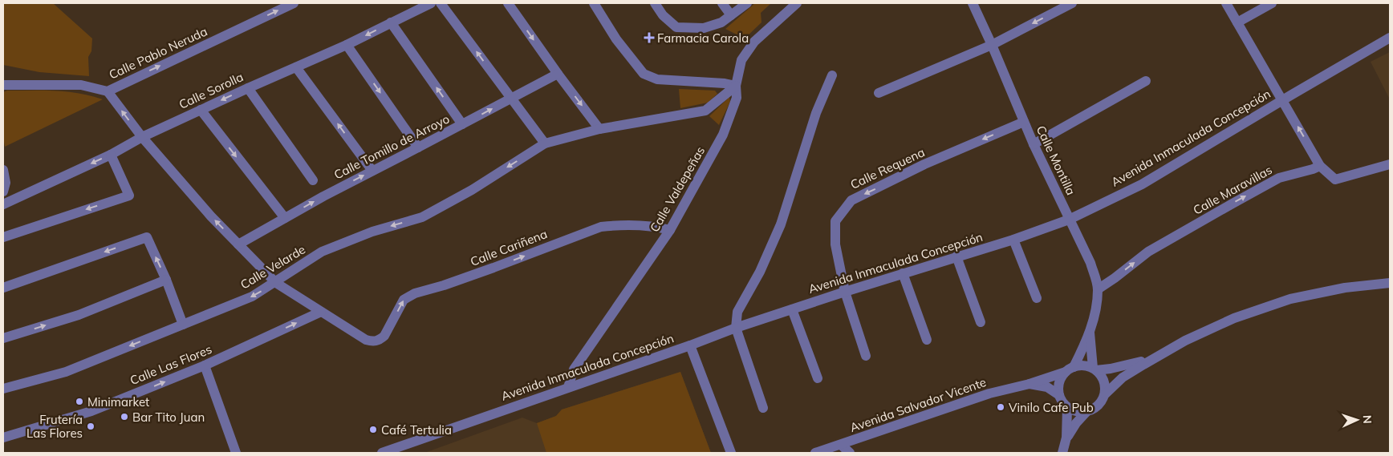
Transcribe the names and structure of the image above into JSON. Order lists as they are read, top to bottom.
{
  "streets": {
    "street": [
      "Calle Pablo Neruda",
      "Calle Sorolla",
      "Avenida Inmaculada Concepción",
      "Calle Tomillo de Arroyo",
      "Calle Montilla",
      "Calle Requena",
      "Calle Valdepeñas",
      "Calle Maravillas",
      "Calle Cariñena",
      "Calle Velarde",
      "Calle Las Flores",
      "Avenida Salvador Vicente"
    ]
  },
  "crossings": [
    ["Avenida Inmaculada Concepción", "Calle Montilla"],
    ["Avenida Inmaculada Concepción", "Calle Requena"],
    ["Avenida Inmaculada Concepción", "Calle Valdepeñas"],
    ["Calle Montilla", "Calle Requena"],
    ["Calle Montilla", "Calle Maravillas"],
    ["Calle Montilla", "Avenida Salvador Vicente"],
    ["Calle Valdepeñas", "Calle Cariñena"],
    ["Calle Cariñena", "Calle Las Flores"]
  ],
  "one_way": [
    "Calle Pablo Neruda",
    "Calle Sorolla",
    "Calle Tomillo de Arroyo",
    "Calle Maravillas",
    "Calle Cariñena",
    "Calle Velarde",
    "Calle Las Flores"
  ],
  "places": {
    "health": ["Farmacia Carola"],
    "other": [
      "Minimarket",
      "Vinilo Cafe Pub",
      "Bar Tito Juan",
      "Frutería Las Flores",
      "Café Tertulia"
    ]
  },
  "north": "right"
}
